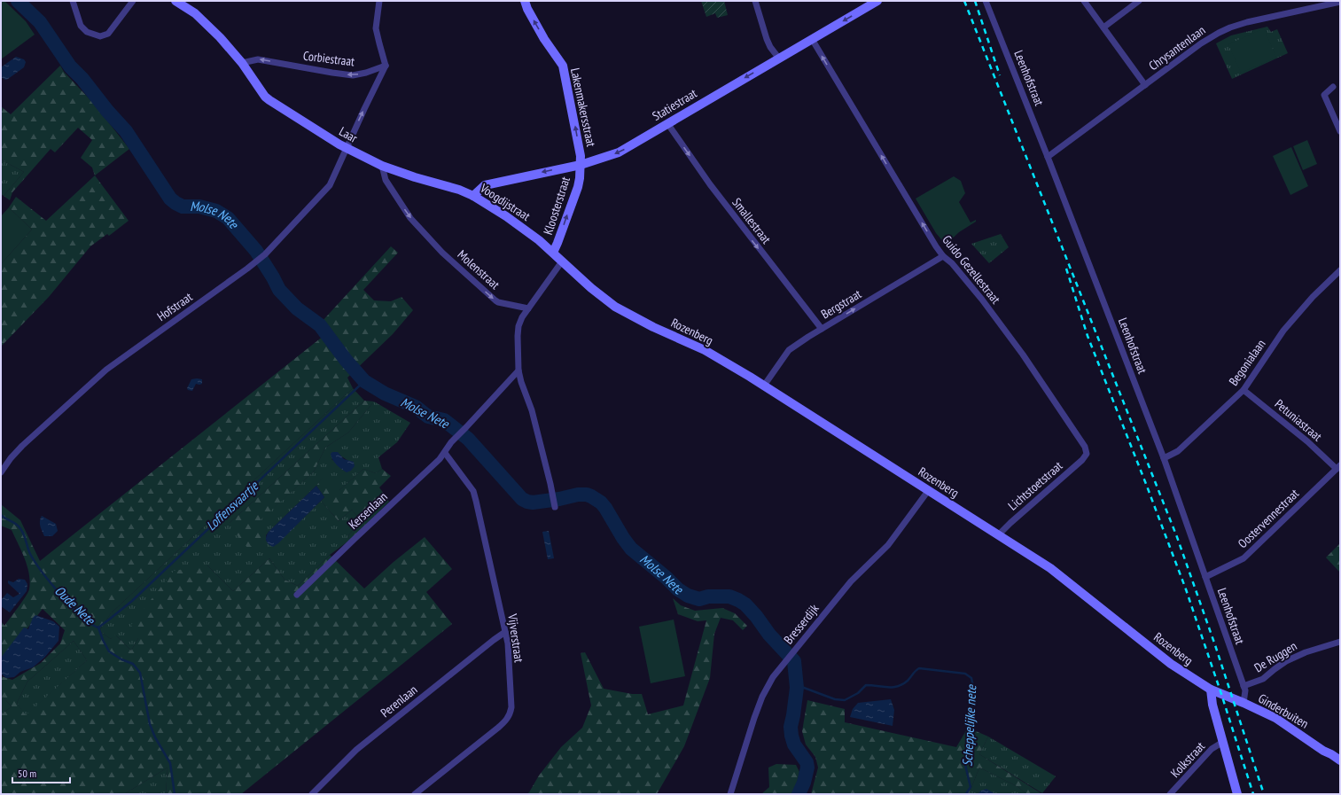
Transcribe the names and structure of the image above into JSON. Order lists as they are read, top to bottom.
{
  "streets": {
    "main road": [
      "Statiestraat",
      "Lakenmakersstraat",
      "Laar",
      "Voogdijstraat",
      "Kloosterstraat",
      "Rozenberg",
      "Ginderbuiten"
    ],
    "street": [
      "Chrysantenlaan",
      "Corbiestraat",
      "Leenhofstraat",
      "Smallestraat",
      "Molenstraat",
      "Guido Gezellestraat",
      "Bergstraat",
      "Hofstraat",
      "Begonialaan",
      "Petuniastraat",
      "Lichtstoetstraat",
      "Kersenlaan",
      "Oostervennestraat",
      "Bresserdijk",
      "Vijverstraat",
      "De Ruggen",
      "Perenlaan",
      "Kolkstraat"
    ]
  },
  "crossings": [
    ["Chrysantenlaan", "Leenhofstraat"],
    ["Corbiestraat", "Laar"],
    ["Corbiestraat", "Hofstraat"],
    ["Leenhofstraat", "Begonialaan"],
    ["Leenhofstraat", "Oostervennestraat"],
    ["Leenhofstraat", "De Ruggen"],
    ["Leenhofstraat", "Ginderbuiten"],
    ["Statiestraat", "Lakenmakersstraat"],
    ["Statiestraat", "Voogdijstraat"],
    ["Statiestraat", "Kloosterstraat"],
    ["Statiestraat", "Smallestraat"],
    ["Statiestraat", "Guido Gezellestraat"],
    ["Lakenmakersstraat", "Kloosterstraat"],
    ["Laar", "Voogdijstraat"],
    ["Laar", "Molenstraat"],
    ["Laar", "Hofstraat"],
    ["Voogdijstraat", "Kloosterstraat"],
    ["Voogdijstraat", "Rozenberg"],
    ["Kloosterstraat", "Rozenberg"],
    ["Smallestraat", "Bergstraat"],
    ["Guido Gezellestraat", "Bergstraat"],
    ["Guido Gezellestraat", "Lichtstoetstraat"],
    ["Bergstraat", "Rozenberg"],
    ["Rozenberg", "Lichtstoetstraat"],
    ["Rozenberg", "Bresserdijk"],
    ["Rozenberg", "Ginderbuiten"],
    ["Begonialaan", "Petuniastraat"],
    ["Petuniastraat", "Oostervennestraat"],
    ["Kersenlaan", "Vijverstraat"],
    ["Vijverstraat", "Perenlaan"]
  ],
  "one_way": [
    "Corbiestraat",
    "Statiestraat",
    "Lakenmakersstraat",
    "Kloosterstraat",
    "Smallestraat",
    "Molenstraat",
    "Guido Gezellestraat",
    "Bergstraat"
  ],
  "water": [
    "Molse Nete",
    "Loffensvaartje",
    "Oude Nete",
    "Scheppelijke nete"
  ],
  "scale_bar": "50 m"
}
